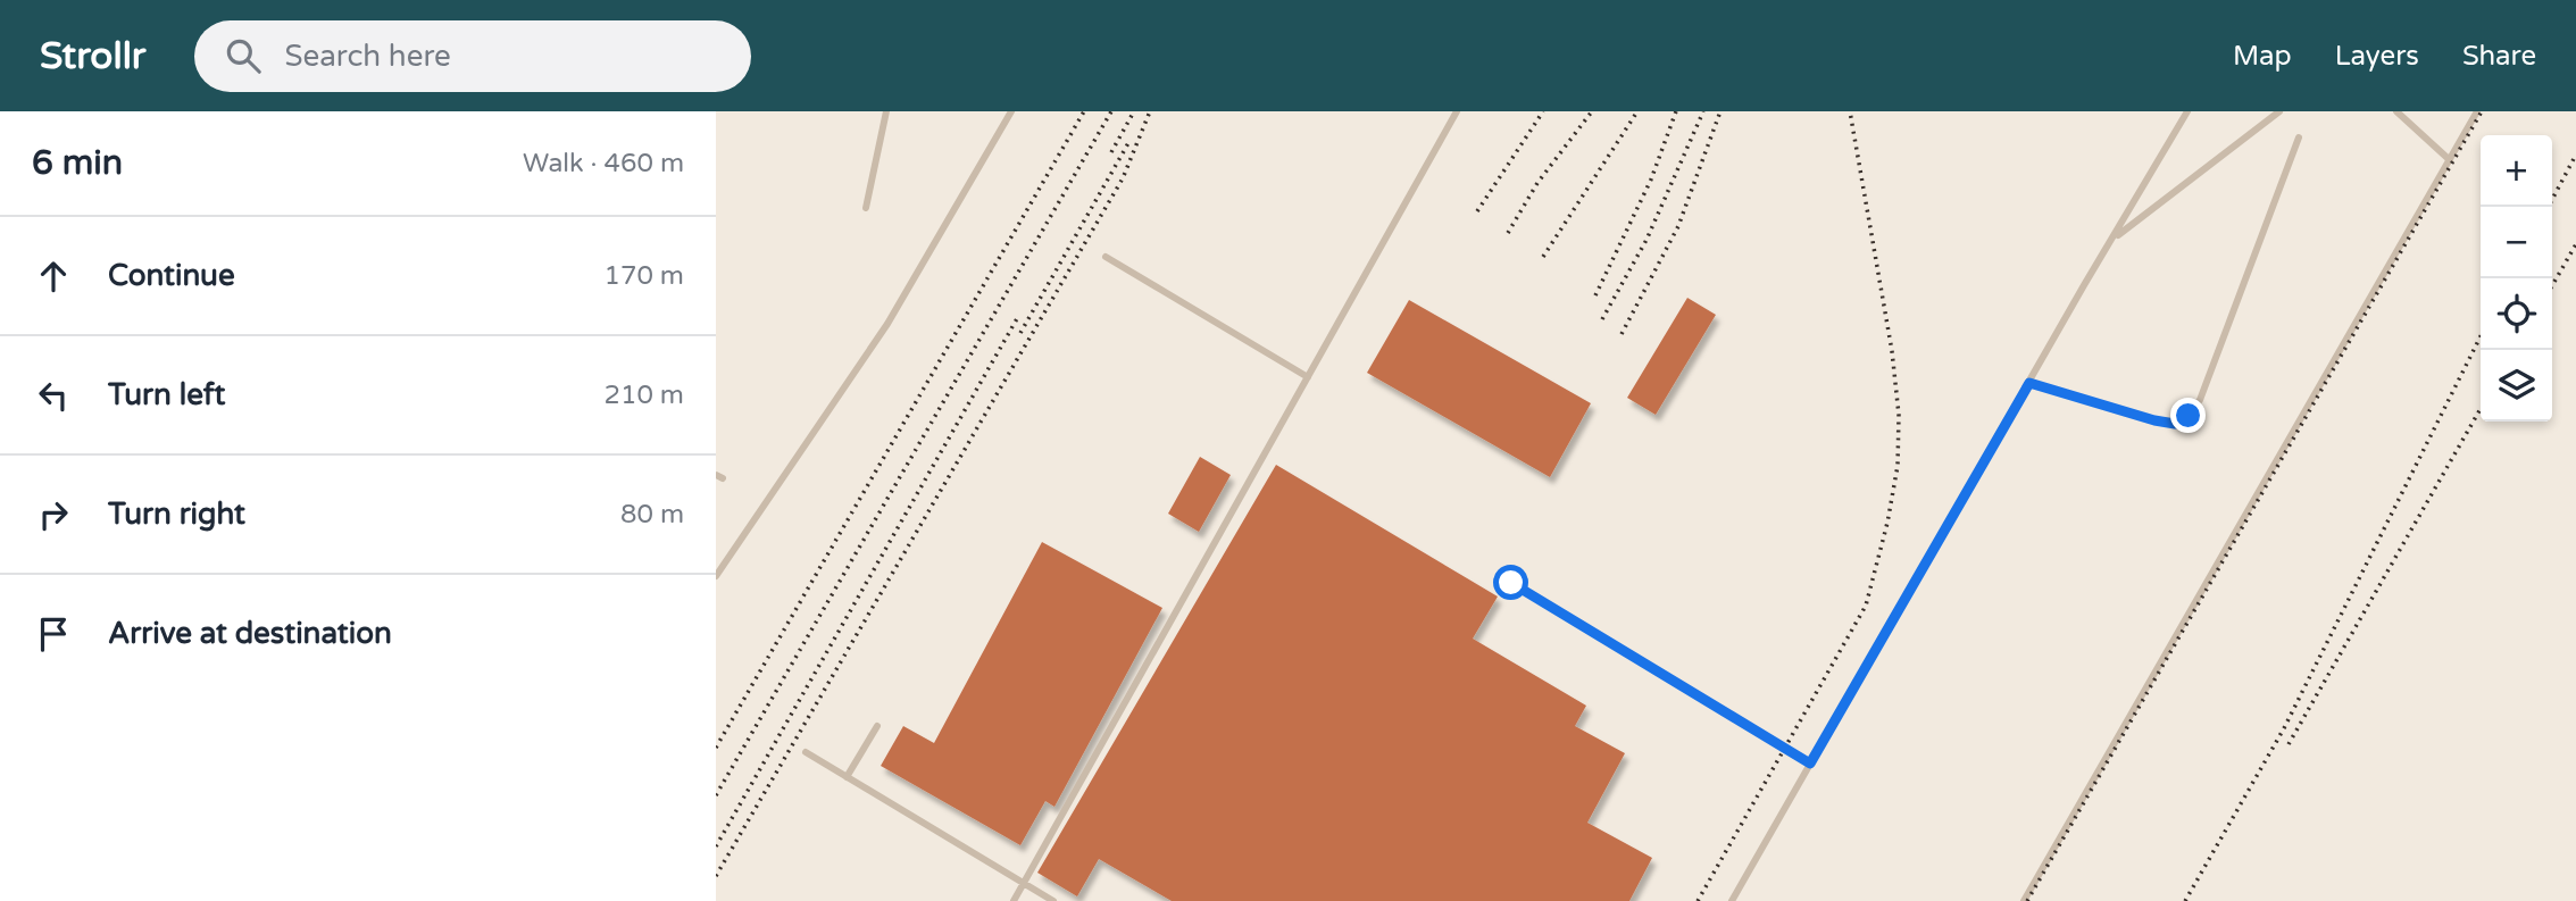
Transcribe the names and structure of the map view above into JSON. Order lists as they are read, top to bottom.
{
  "page": {
    "header": "Strollr",
    "search": "Search here",
    "nav": ["Map", "Layers", "Share"],
    "heading": ["6 min", "Walk · 460 m"],
    "map_buttons": ["+", "−"],
    "list": [
      ["Continue", "170 m"],
      ["Turn left", "210 m"],
      ["Turn right", "80 m"],
      "Arrive at destination"
    ]
  }
}
